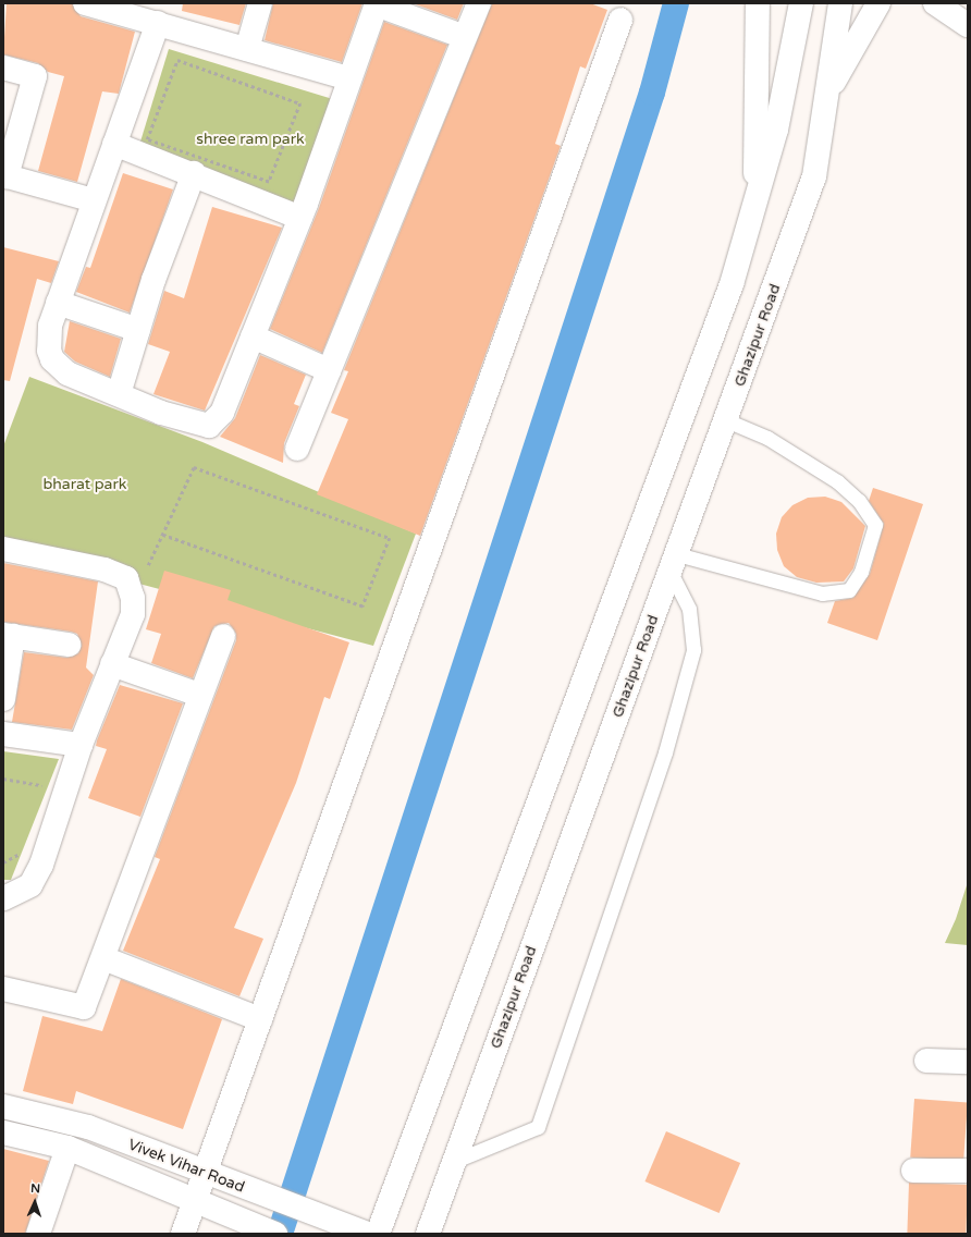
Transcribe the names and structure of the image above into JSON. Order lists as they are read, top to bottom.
{
  "streets": {
    "street": ["Ghazipur Road", "Vivek Vihar Road"]
  },
  "parks": ["shree ram park", "bharat park"],
  "north": "top"
}
